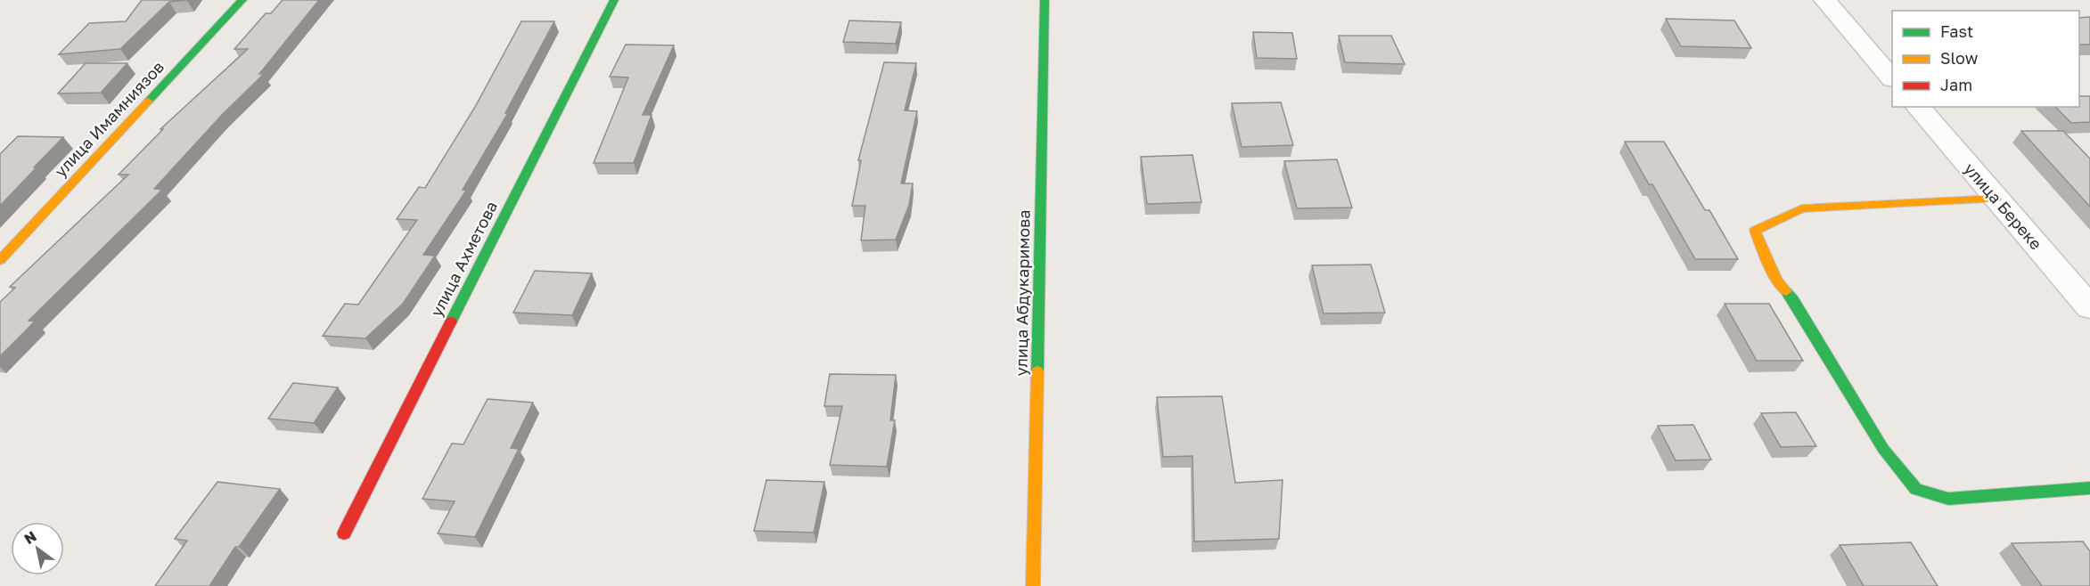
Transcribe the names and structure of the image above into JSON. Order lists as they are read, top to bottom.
{
  "streets": {
    "street": [
      "улица Имамниязов",
      "улица Береке",
      "улица Ахметова",
      "улица Абдукаримова"
    ]
  },
  "legend": ["Fast", "Slow", "Jam"],
  "north": "top left"
}
